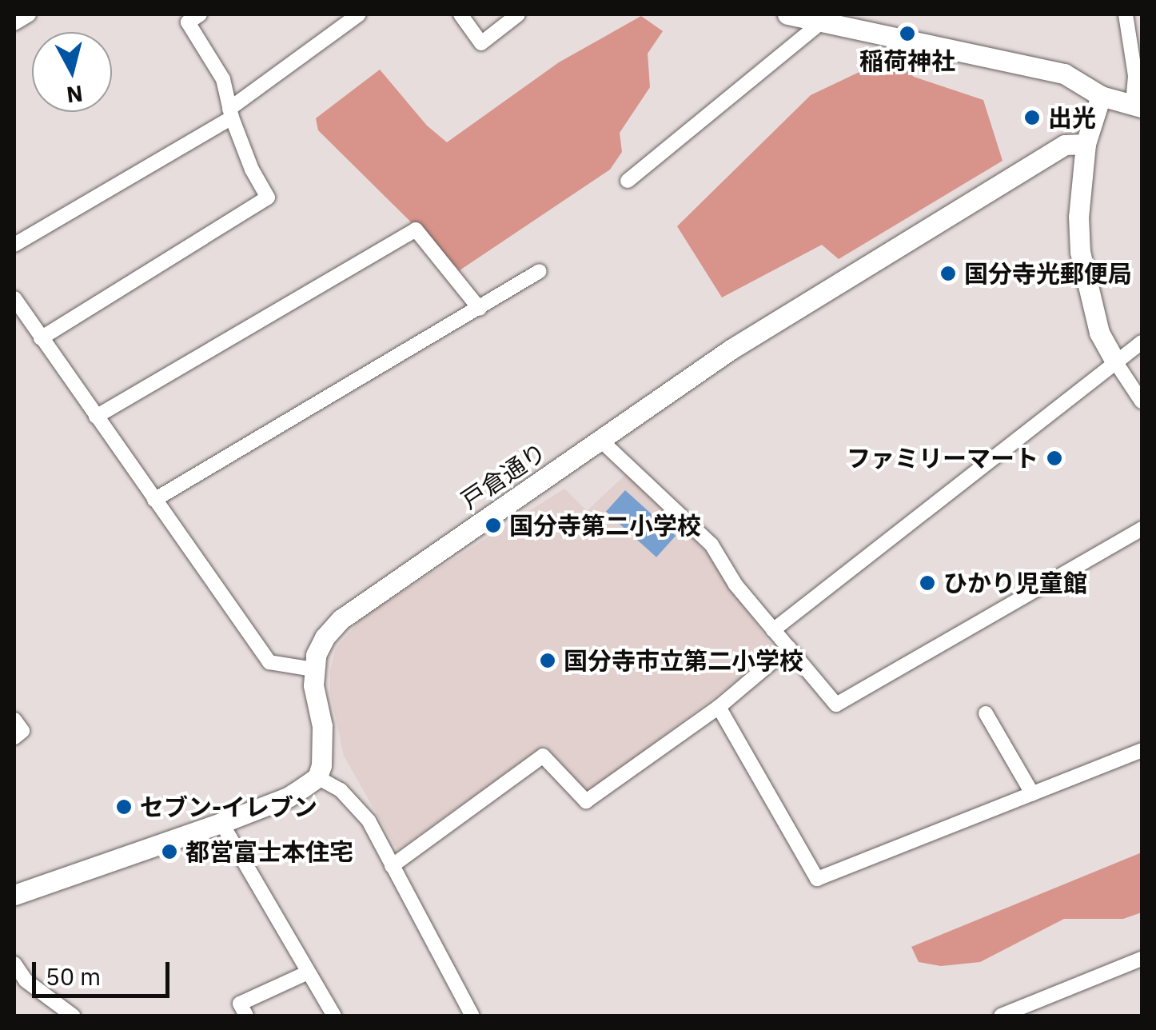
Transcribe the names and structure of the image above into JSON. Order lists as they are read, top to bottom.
{
  "streets": {
    "street": ["戸倉通り"]
  },
  "places": [
    "稲荷神社",
    "出光",
    "国分寺光郵便局",
    "ファミリーマート",
    "国分寺第二小学校",
    "ひかり児童館",
    "国分寺市立第二小学校",
    "セブン-イレブン",
    "都営富士本住宅"
  ],
  "scale_bar": "50 m",
  "north": "bottom"
}
